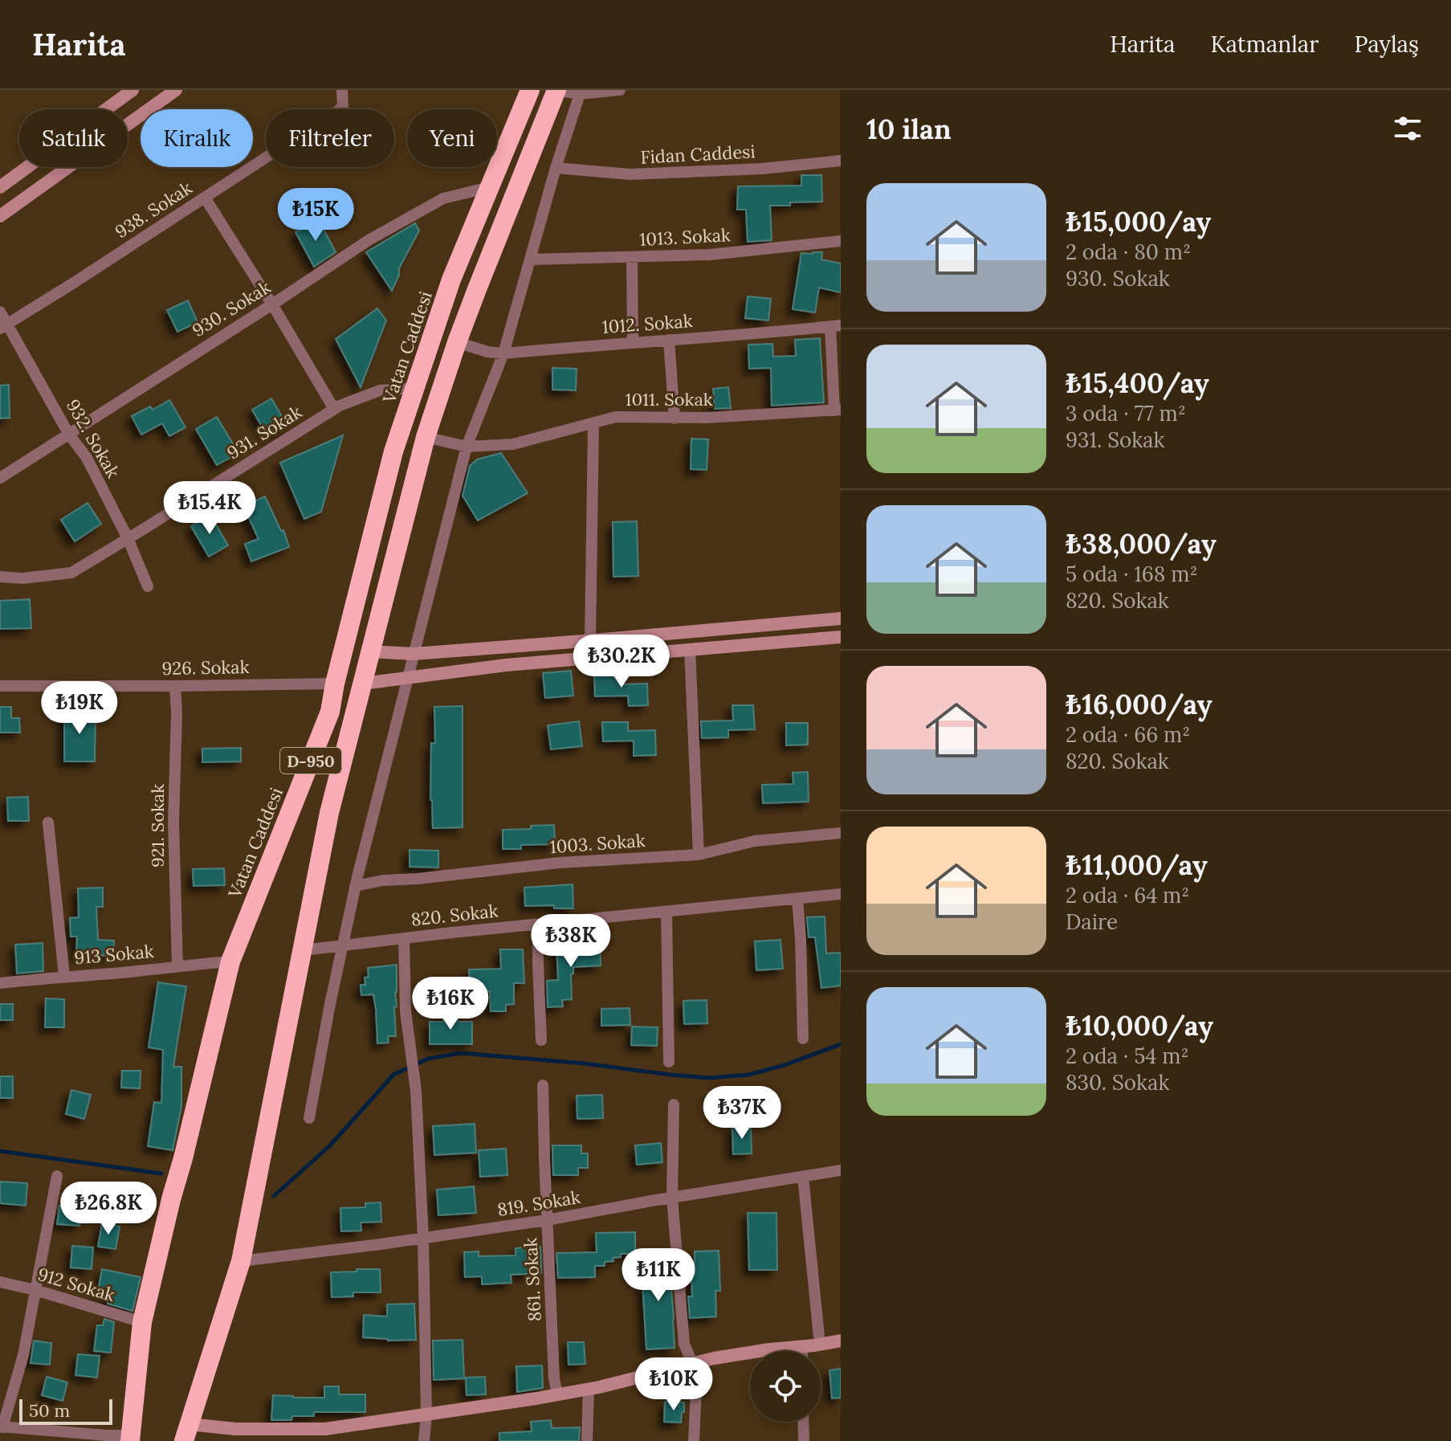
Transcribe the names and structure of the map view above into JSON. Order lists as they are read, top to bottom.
{
  "streets": {
    "highway": ["Vatan Caddesi", "D-950"],
    "street": [
      "Fidan Caddesi",
      "938. Sokak",
      "1013. Sokak",
      "930. Sokak",
      "1012. Sokak",
      "1011. Sokak",
      "931. Sokak",
      "932. Sokak",
      "926. Sokak",
      "921. Sokak",
      "1003. Sokak",
      "820. Sokak",
      "913 Sokak",
      "819. Sokak",
      "861. Sokak",
      "912 Sokak"
    ]
  },
  "crossings": [
    ["938. Sokak", "932. Sokak"],
    ["930. Sokak", "Vatan Caddesi"],
    ["930. Sokak", "932. Sokak"],
    ["1012. Sokak", "D-950"],
    ["Vatan Caddesi", "931. Sokak"],
    ["Vatan Caddesi", "926. Sokak"],
    ["Vatan Caddesi", "913 Sokak"],
    ["Vatan Caddesi", "912 Sokak"],
    ["1011. Sokak", "D-950"],
    ["931. Sokak", "932. Sokak"],
    ["926. Sokak", "921. Sokak"],
    ["D-950", "820. Sokak"],
    ["D-950", "819. Sokak"],
    ["921. Sokak", "913 Sokak"],
    ["819. Sokak", "861. Sokak"]
  ],
  "scale_bar": "50 m",
  "page": {
    "header": "Harita",
    "nav": ["Harita", "Katmanlar", "Paylaş"],
    "heading": "10 ilan",
    "chip": [
      "Satılık",
      "Kiralık",
      "Filtreler",
      "Yeni"
    ],
    "list": [
      {
        "name": "₺15,000/ay",
        "note": "2 oda · 80 m² · 930. Sokak"
      },
      {
        "name": "₺15,400/ay",
        "note": "3 oda · 77 m² · 931. Sokak"
      },
      {
        "name": "₺38,000/ay",
        "note": "5 oda · 168 m² · 820. Sokak"
      },
      {
        "name": "₺16,000/ay",
        "note": "2 oda · 66 m² · 820. Sokak"
      },
      {
        "name": "₺11,000/ay",
        "note": "2 oda · 64 m² · Daire"
      },
      {
        "name": "₺10,000/ay",
        "note": "2 oda · 54 m² · 830. Sokak"
      }
    ],
    "price": [
      "₺15K",
      "₺15.4K",
      "₺30.2K",
      "₺19K",
      "₺38K",
      "₺16K",
      "₺37K",
      "₺26.8K",
      "₺11K",
      "₺10K"
    ],
    "scale": "50 m"
  }
}
